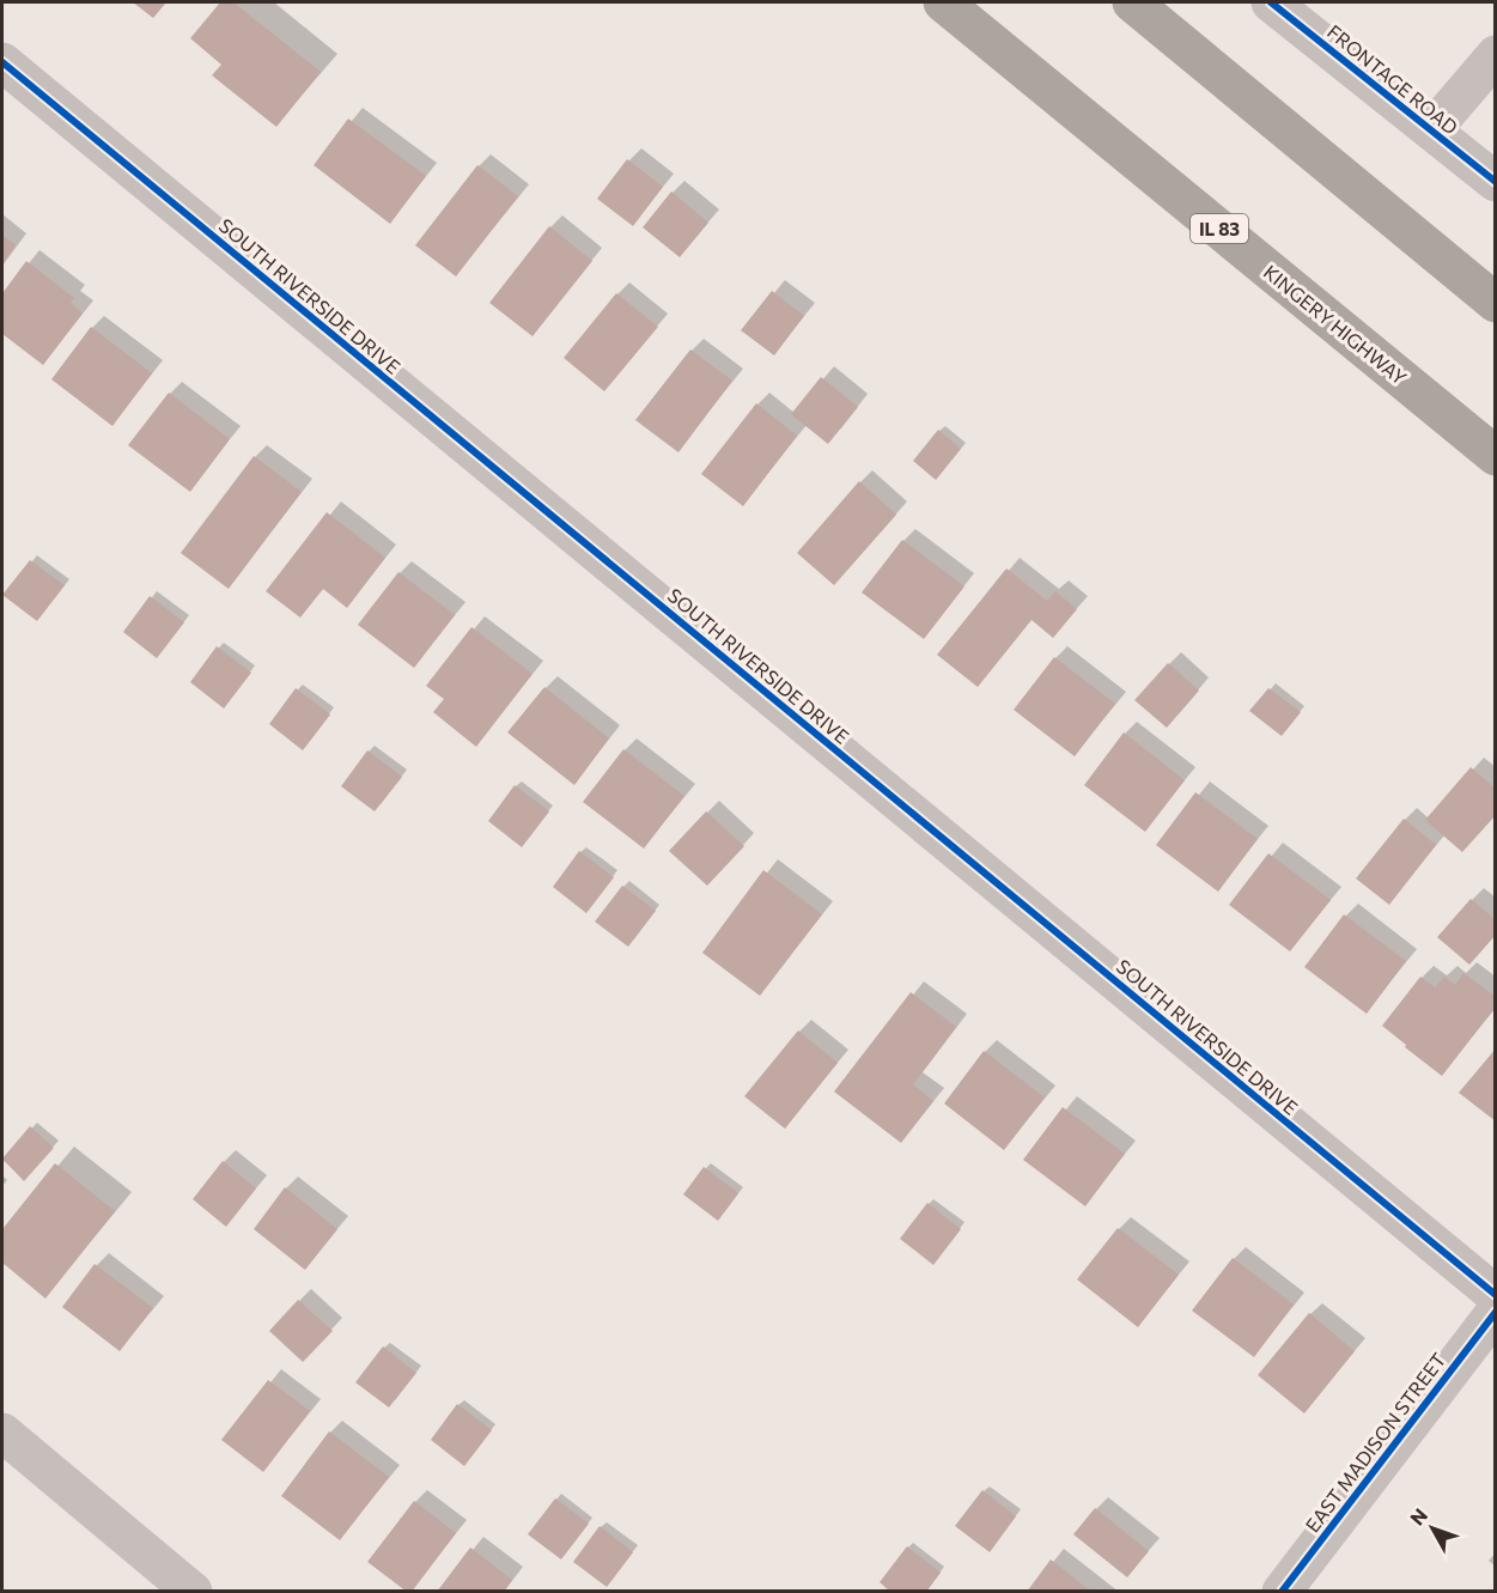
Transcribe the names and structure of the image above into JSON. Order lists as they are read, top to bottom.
{
  "streets": {
    "highway": ["IL 83", "KINGERY HIGHWAY"],
    "street": ["FRONTAGE ROAD", "SOUTH RIVERSIDE DRIVE", "EAST MADISON STREET"]
  },
  "north": "top left"
}
